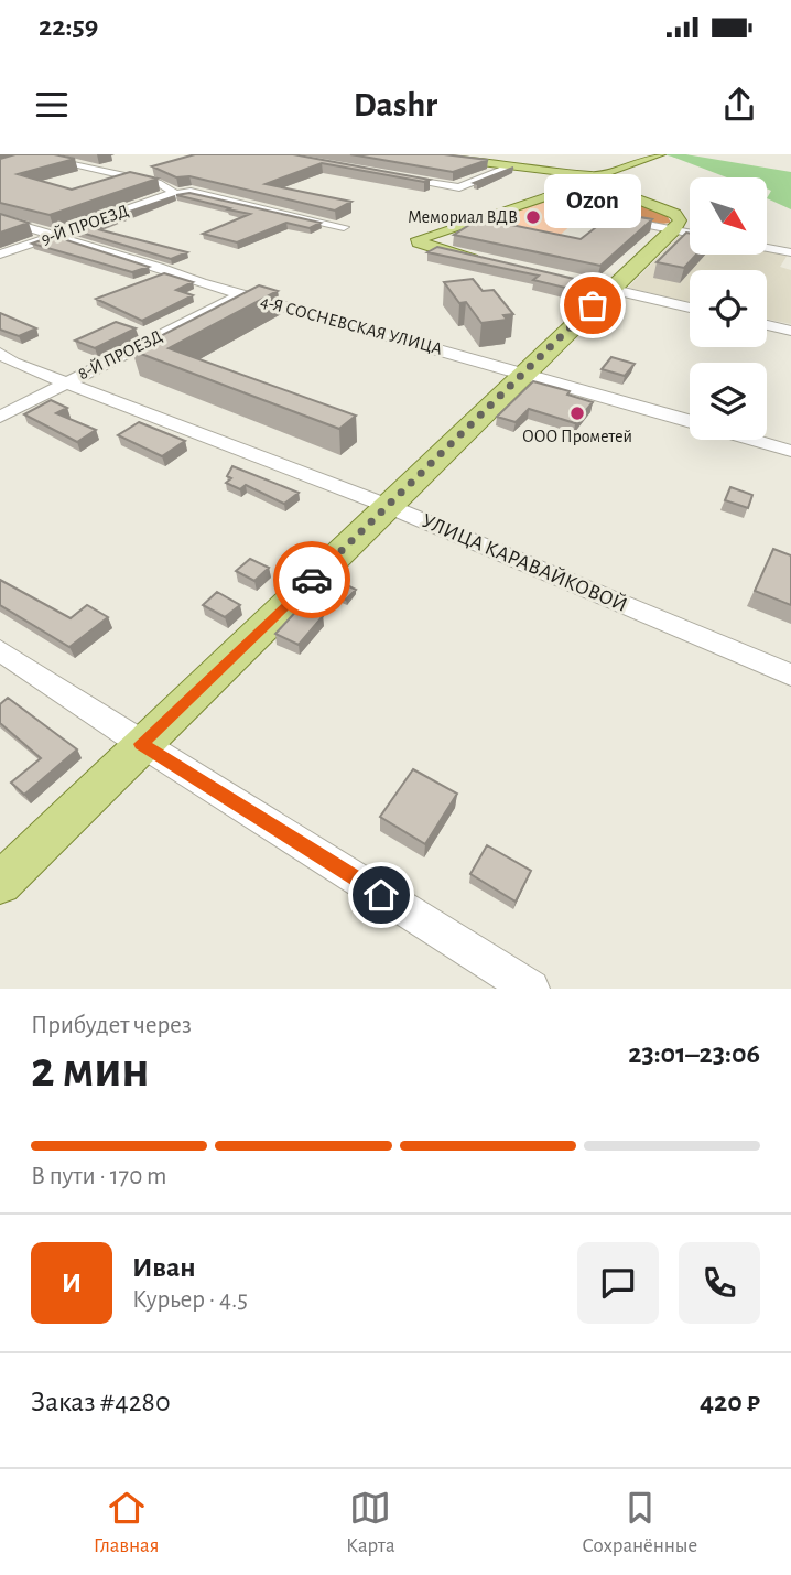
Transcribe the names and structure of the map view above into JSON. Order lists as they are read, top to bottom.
{
  "streets": {
    "street": [
      "9-Й ПРОЕЗД",
      "4-Я СОСНЕВСКАЯ УЛИЦА",
      "8-Й ПРОЕЗД",
      "УЛИЦА КАРАВАЙКОВОЙ"
    ]
  },
  "crossings": [
    ["9-Й ПРОЕЗД", "4-Я СОСНЕВСКАЯ УЛИЦА"],
    ["4-Я СОСНЕВСКАЯ УЛИЦА", "8-Й ПРОЕЗД"],
    ["8-Й ПРОЕЗД", "УЛИЦА КАРАВАЙКОВОЙ"]
  ],
  "places": ["Мемориал ВДВ", "Ozon", "ООО Прометей"],
  "north": "bottom right",
  "page": {
    "status": "22:59",
    "header": "Dashr",
    "bubble": "Ozon",
    "heading": ["2 мин", "Прибудет через", "23:01–23:06"],
    "panel": [
      "Иван",
      "Курьер · 4.5",
      "Заказ #4280",
      "420 ₽"
    ],
    "bar": "В пути · 170 m",
    "round": "И",
    "tabs": ["Главная", "Карта", "Сохранённые"]
  }
}
